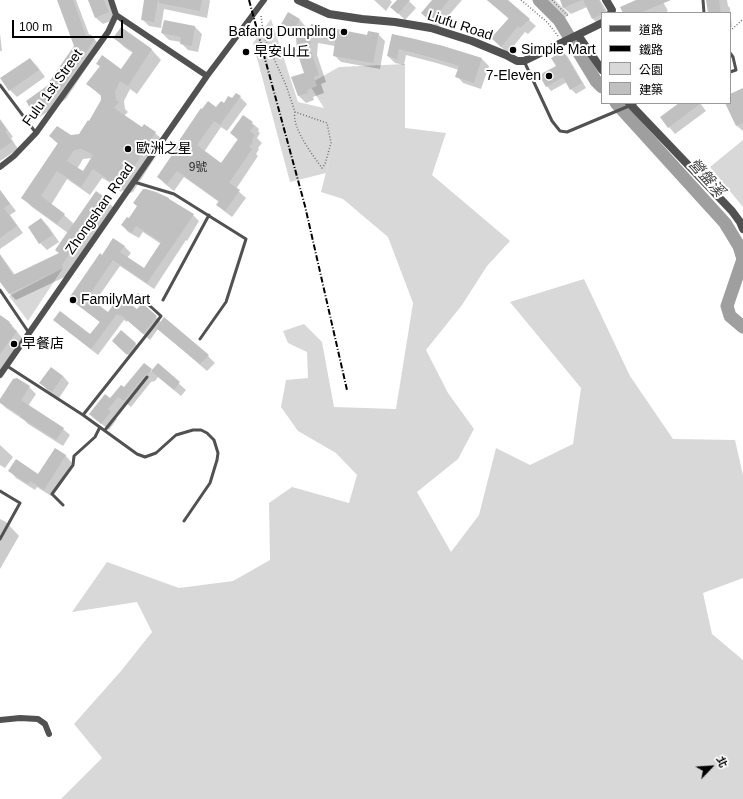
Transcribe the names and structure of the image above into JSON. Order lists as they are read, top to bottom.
{
  "streets": {
    "street": ["Liufu Road", "Fulu 1st Street", "Zhongshan Road"]
  },
  "water": ["營盤溪"],
  "places": [
    "Bafang Dumpling",
    "Simple Mart",
    "早安山丘",
    "7-Eleven",
    "歐洲之星",
    "FamilyMart",
    "早餐店"
  ],
  "house_numbers": ["9號"],
  "legend": [
    "道路",
    "鐵路",
    "公園",
    "建築"
  ],
  "scale_bar": "100 m",
  "north": "top right"
}
